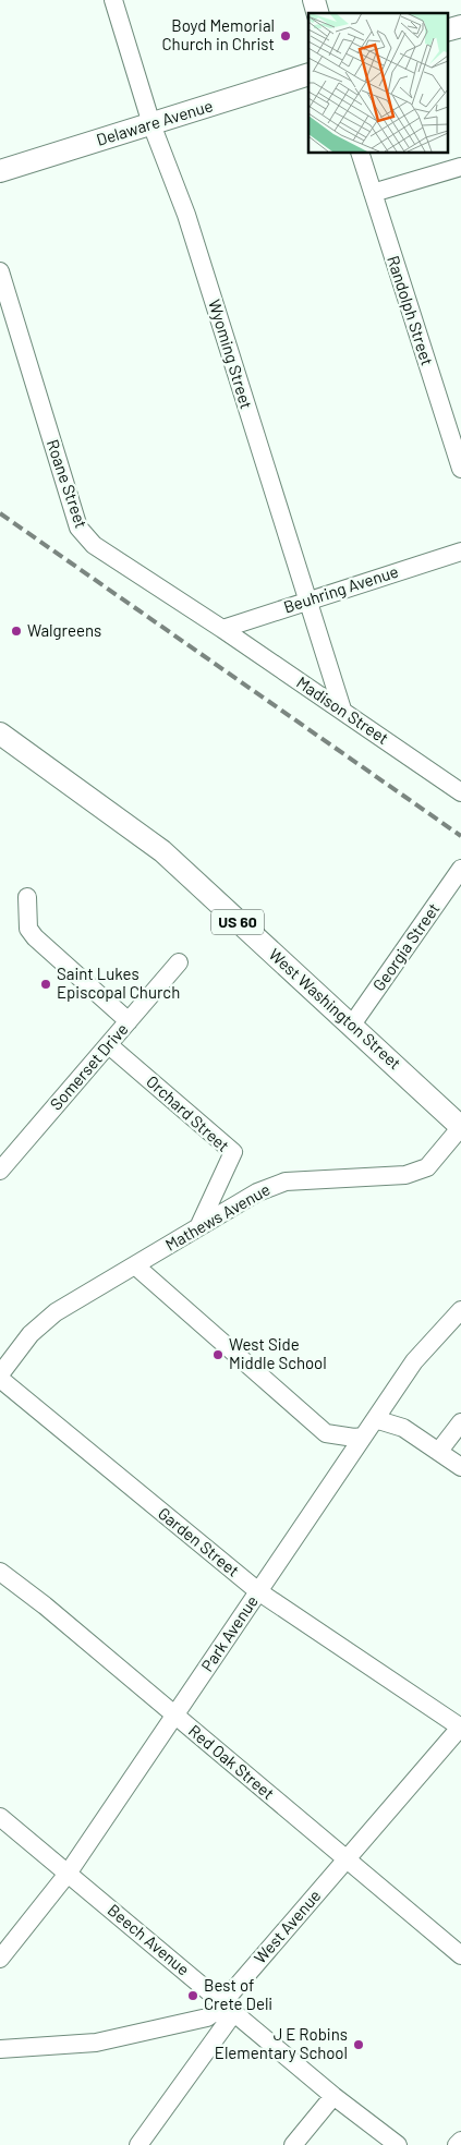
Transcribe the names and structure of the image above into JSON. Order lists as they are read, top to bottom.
{
  "streets": {
    "main road": ["Delaware Avenue", "US 60", "West Washington Street"],
    "street": [
      "Randolph Street",
      "Wyoming Street",
      "Roane Street",
      "Beuhring Avenue",
      "Madison Street",
      "Georgia Street",
      "Somerset Drive",
      "Orchard Street",
      "Mathews Avenue",
      "Garden Street",
      "Park Avenue",
      "Red Oak Street",
      "West Avenue",
      "Beech Avenue"
    ]
  },
  "crossings": [
    ["Delaware Avenue", "Wyoming Street"],
    ["Wyoming Street", "Beuhring Avenue"],
    ["Wyoming Street", "Madison Street"],
    ["Roane Street", "Beuhring Avenue"],
    ["Roane Street", "Madison Street"],
    ["Beuhring Avenue", "Madison Street"],
    ["Georgia Street", "West Washington Street"],
    ["West Washington Street", "Mathews Avenue"],
    ["Somerset Drive", "Orchard Street"],
    ["Orchard Street", "Mathews Avenue"],
    ["Mathews Avenue", "Garden Street"],
    ["Garden Street", "Park Avenue"],
    ["Garden Street", "West Avenue"],
    ["Park Avenue", "Red Oak Street"],
    ["Park Avenue", "Beech Avenue"],
    ["Red Oak Street", "West Avenue"],
    ["West Avenue", "Beech Avenue"]
  ],
  "places": [
    "Boyd Memorial Church in Christ",
    "Walgreens",
    "Saint Lukes Episcopal Church",
    "West Side Middle School",
    "Best of Crete Deli",
    "J E Robins Elementary School"
  ]
}
